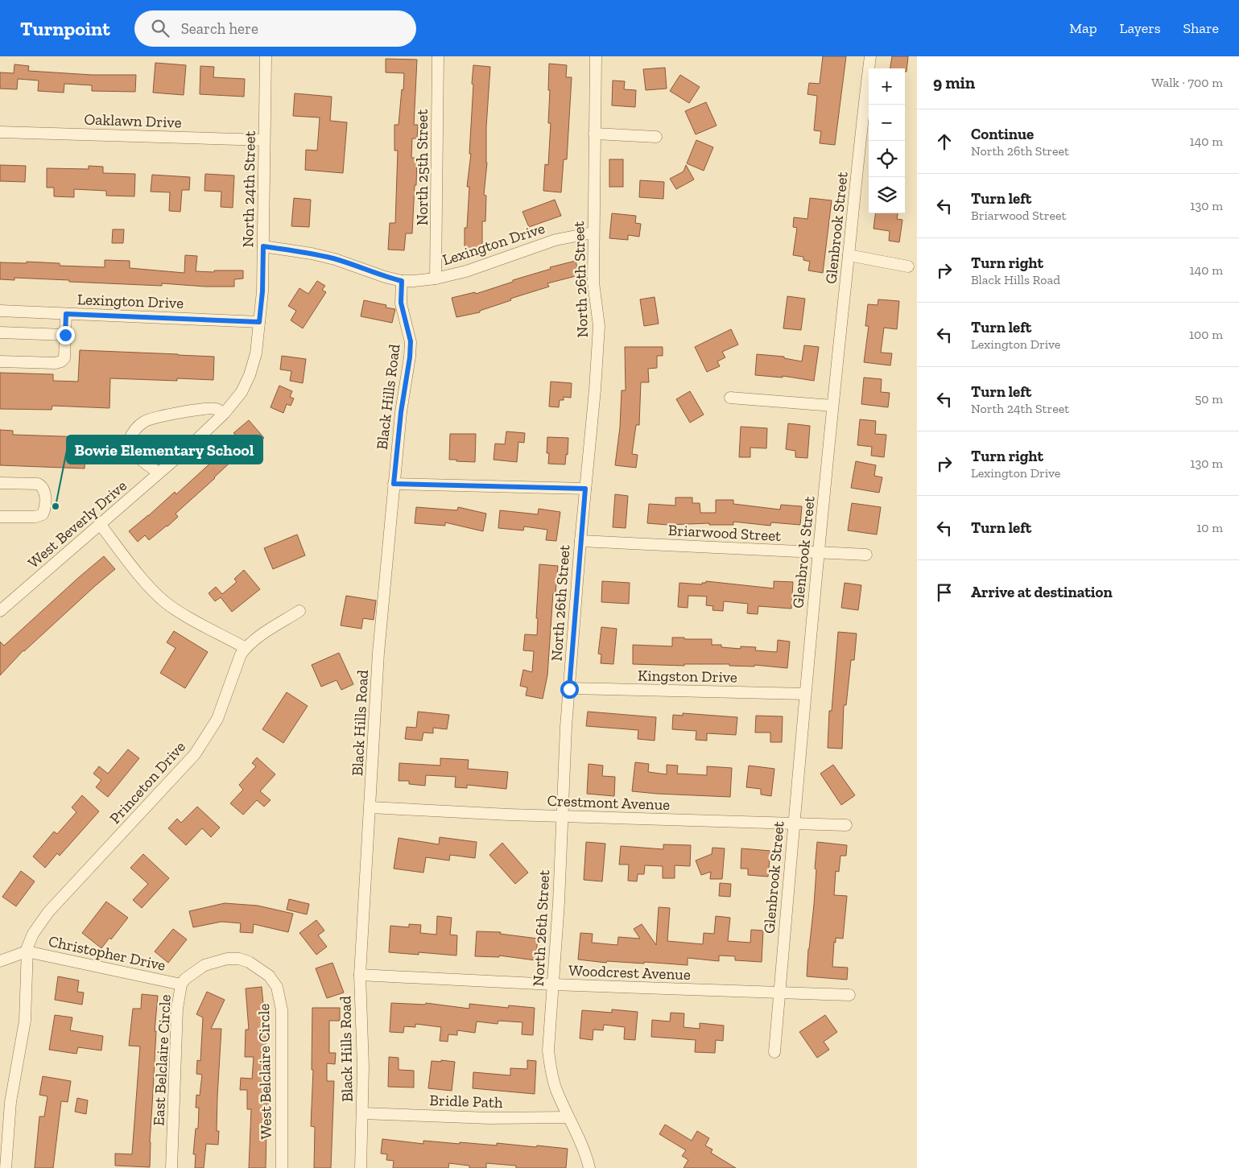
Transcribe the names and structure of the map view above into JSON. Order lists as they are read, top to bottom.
{
  "streets": {
    "street": [
      "Oaklawn Drive",
      "North 25th Street",
      "North 24th Street",
      "Glenbrook Street",
      "Lexington Drive",
      "North 26th Street",
      "Black Hills Road",
      "West Beverly Drive",
      "Briarwood Street",
      "Kingston Drive",
      "Princeton Drive",
      "Crestmont Avenue",
      "Christopher Drive",
      "Woodcrest Avenue",
      "East Belclaire Circle",
      "West Belclaire Circle",
      "Bridle Path"
    ]
  },
  "crossings": [
    ["Oaklawn Drive", "North 24th Street"],
    ["North 25th Street", "Lexington Drive"],
    ["North 24th Street", "Lexington Drive"],
    ["North 24th Street", "West Beverly Drive"],
    ["Glenbrook Street", "Briarwood Street"],
    ["Glenbrook Street", "Kingston Drive"],
    ["Glenbrook Street", "Crestmont Avenue"],
    ["Glenbrook Street", "Woodcrest Avenue"],
    ["Lexington Drive", "North 26th Street"],
    ["Lexington Drive", "Black Hills Road"],
    ["Lexington Drive", "West Beverly Drive"],
    ["North 26th Street", "Briarwood Street"],
    ["North 26th Street", "Kingston Drive"],
    ["North 26th Street", "Crestmont Avenue"],
    ["North 26th Street", "Woodcrest Avenue"],
    ["North 26th Street", "Bridle Path"],
    ["Black Hills Road", "Crestmont Avenue"],
    ["Black Hills Road", "Woodcrest Avenue"],
    ["Black Hills Road", "Bridle Path"],
    ["Princeton Drive", "Christopher Drive"],
    ["Christopher Drive", "East Belclaire Circle"],
    ["East Belclaire Circle", "West Belclaire Circle"]
  ],
  "places": ["Bowie Elementary School"],
  "page": {
    "header": "Turnpoint",
    "search": "Search here",
    "nav": ["Map", "Layers", "Share"],
    "heading": ["9 min", "Walk · 700 m"],
    "map_buttons": ["+", "−"],
    "list": [
      ["Continue", "North 26th Street", "140 m"],
      ["Turn left", "Briarwood Street", "130 m"],
      ["Turn right", "Black Hills Road", "140 m"],
      ["Turn left", "Lexington Drive", "100 m"],
      ["Turn left", "North 24th Street", "50 m"],
      ["Turn right", "Lexington Drive", "130 m"],
      ["Turn left", "10 m"],
      "Arrive at destination"
    ]
  }
}
